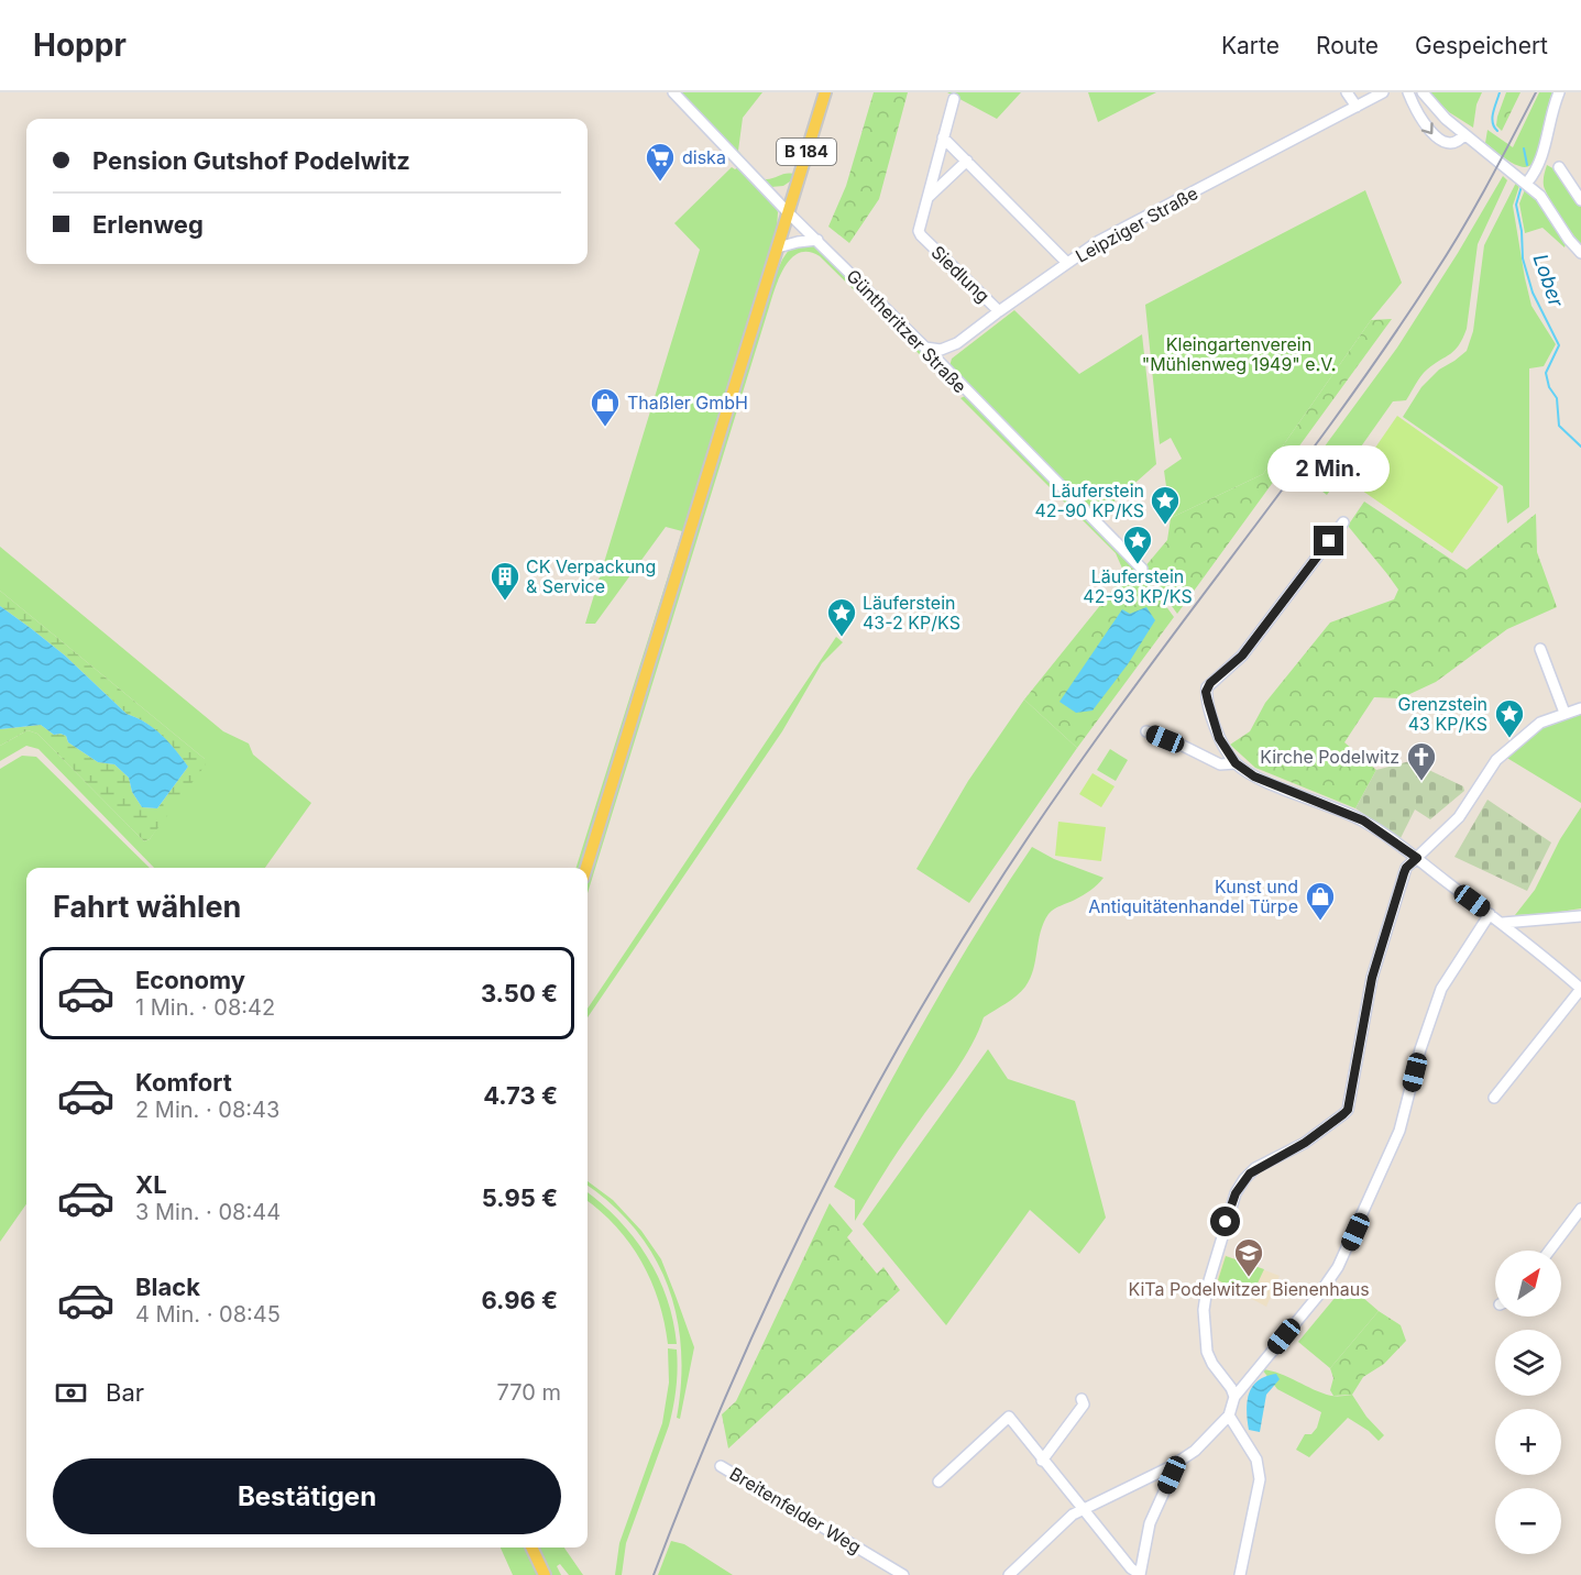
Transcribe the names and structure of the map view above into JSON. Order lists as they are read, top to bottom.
{
  "streets": {
    "main road": ["B 184"],
    "street": [
      "Leipziger Straße",
      "Siedlung",
      "Güntheritzer Straße",
      "Breitenfelder Weg"
    ]
  },
  "crossings": [
    ["B 184", "Güntheritzer Straße"],
    ["Leipziger Straße", "Siedlung"],
    ["Leipziger Straße", "Güntheritzer Straße"]
  ],
  "water": ["Lober"],
  "parks": ["Kleingartenverein \"Mühlenweg 1949\" e.V."],
  "places": {
    "supermarket": ["diska"],
    "shop": ["Thaßler GmbH", "Kunst und Antiquitätenhandel Türpe"],
    "place": [
      "Läuferstein 42-90 KP/KS",
      "Läuferstein 42-93 KP/KS",
      "Läuferstein 43-2 KP/KS",
      "Grenzstein 43 KP/KS"
    ],
    "building": ["CK Verpackung & Service"],
    "church": ["Kirche Podelwitz"],
    "school or university": ["KiTa Podelwitzer Bienenhaus"]
  },
  "north": "top right",
  "page": {
    "header": "Hoppr",
    "nav": ["Karte", "Route", "Gespeichert"],
    "banner": ["Pension Gutshof Podelwitz", "Erlenweg"],
    "bubble": "2 Min.",
    "heading": "Fahrt wählen",
    "list": [
      {
        "name": "Economy",
        "note": "1 Min. · 08:42",
        "value": "3.50 €"
      },
      {
        "name": "Komfort",
        "note": "2 Min. · 08:43",
        "value": "4.73 €"
      },
      {
        "name": "XL",
        "note": "3 Min. · 08:44",
        "value": "5.95 €"
      },
      {
        "name": "Black",
        "note": "4 Min. · 08:45",
        "value": "6.96 €"
      }
    ],
    "map_buttons": ["+", "−"],
    "pay": ["Bar", "770 m"],
    "buttons": "Bestätigen"
  }
}
